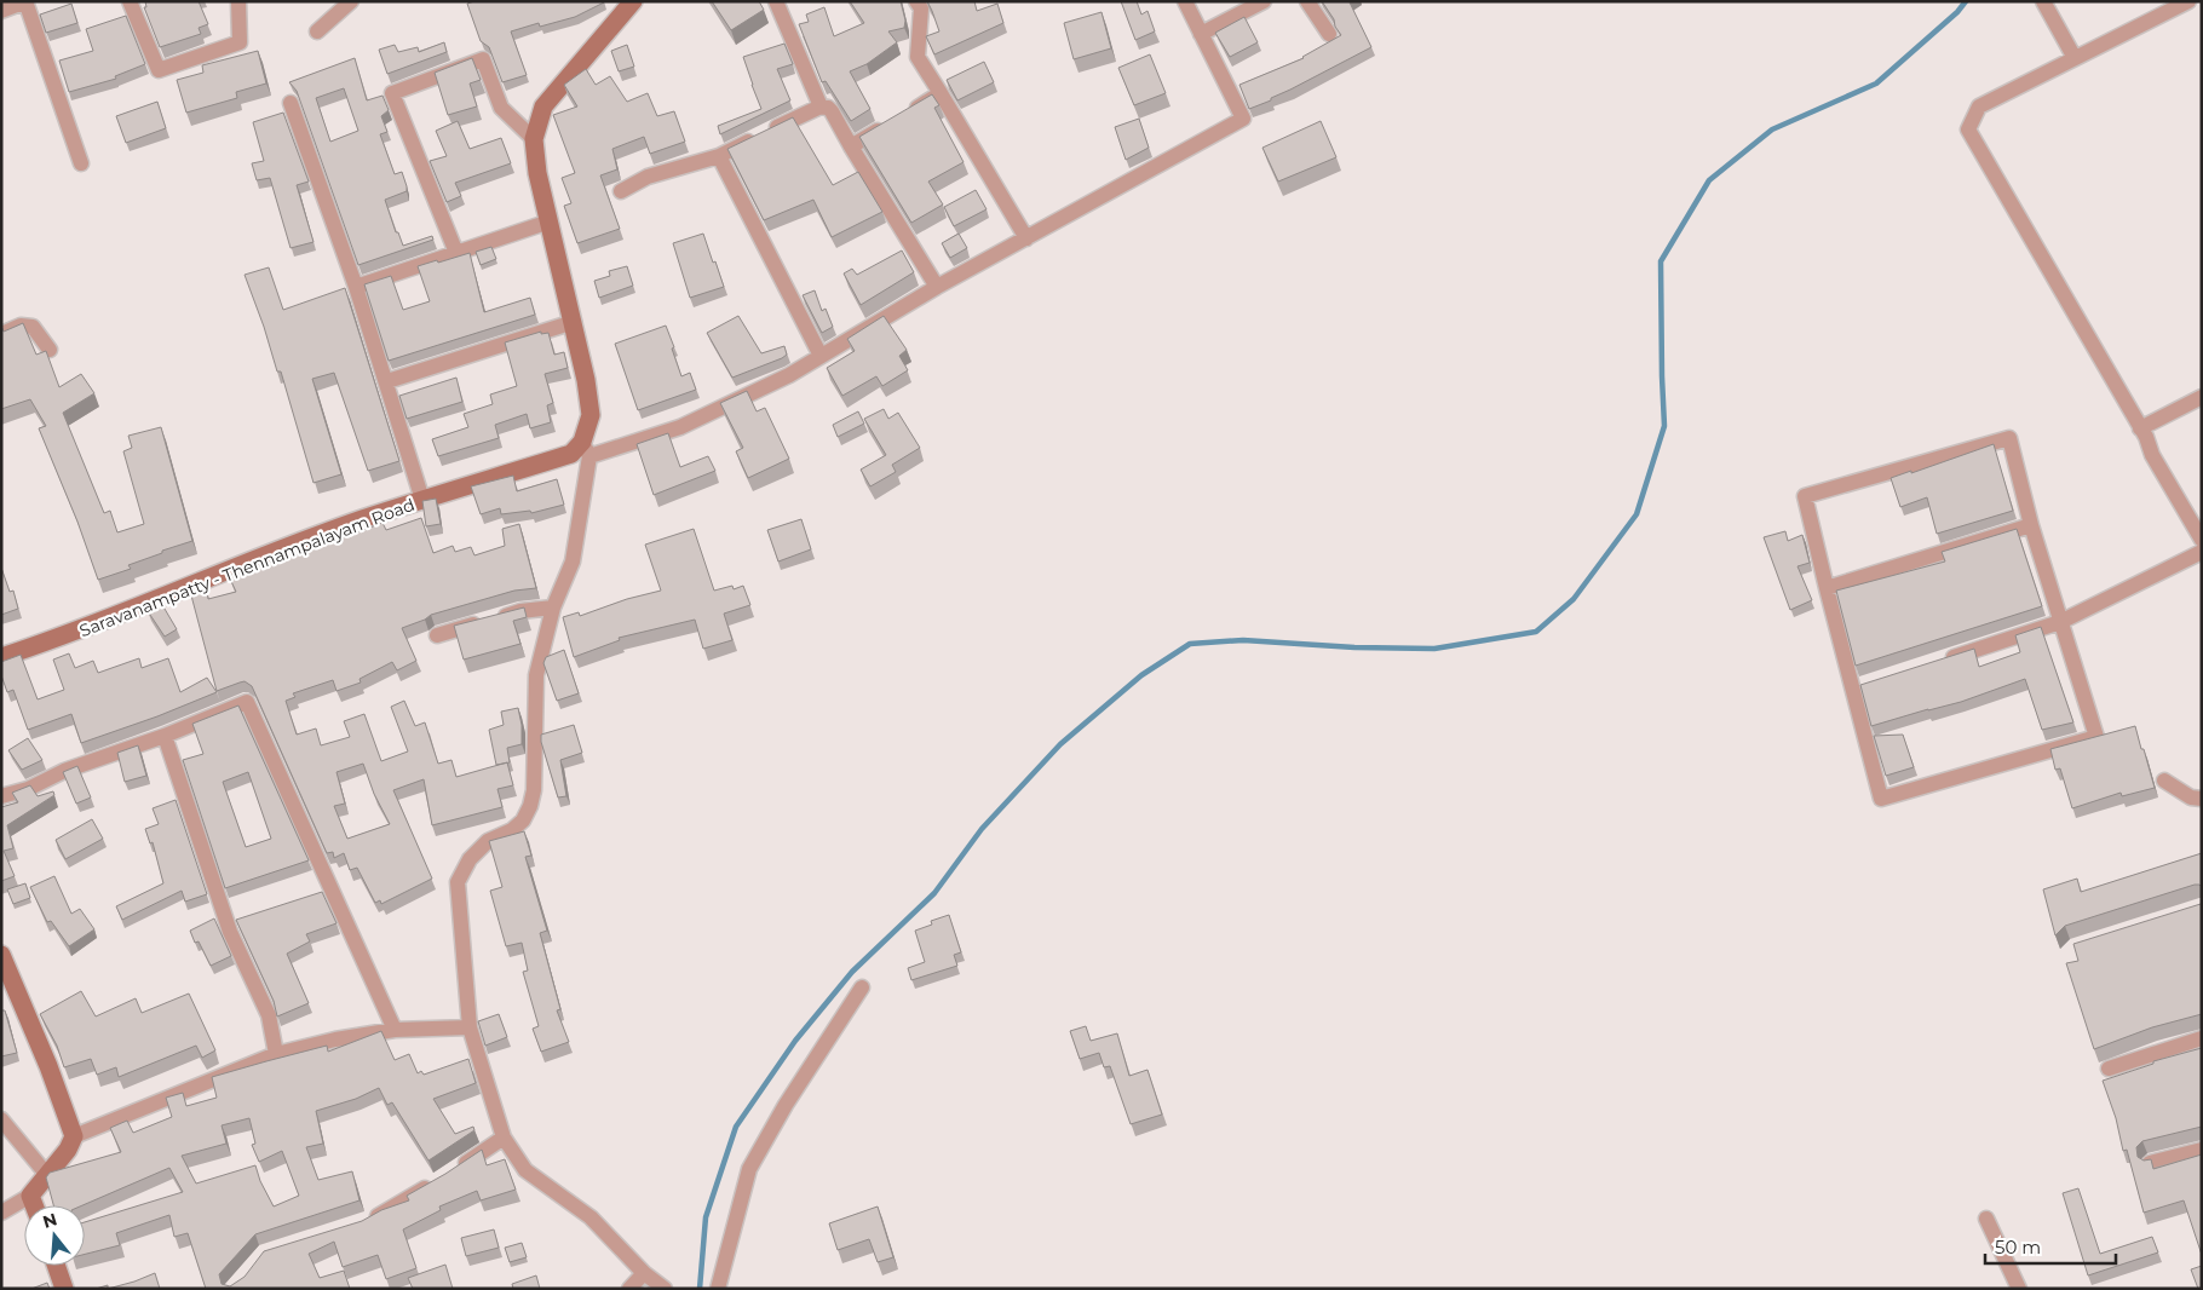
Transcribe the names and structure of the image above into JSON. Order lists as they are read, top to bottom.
{
  "streets": {
    "main road": ["Saravanampatty - Thennampalayam Road"]
  },
  "scale_bar": "50 m",
  "north": "top"
}
